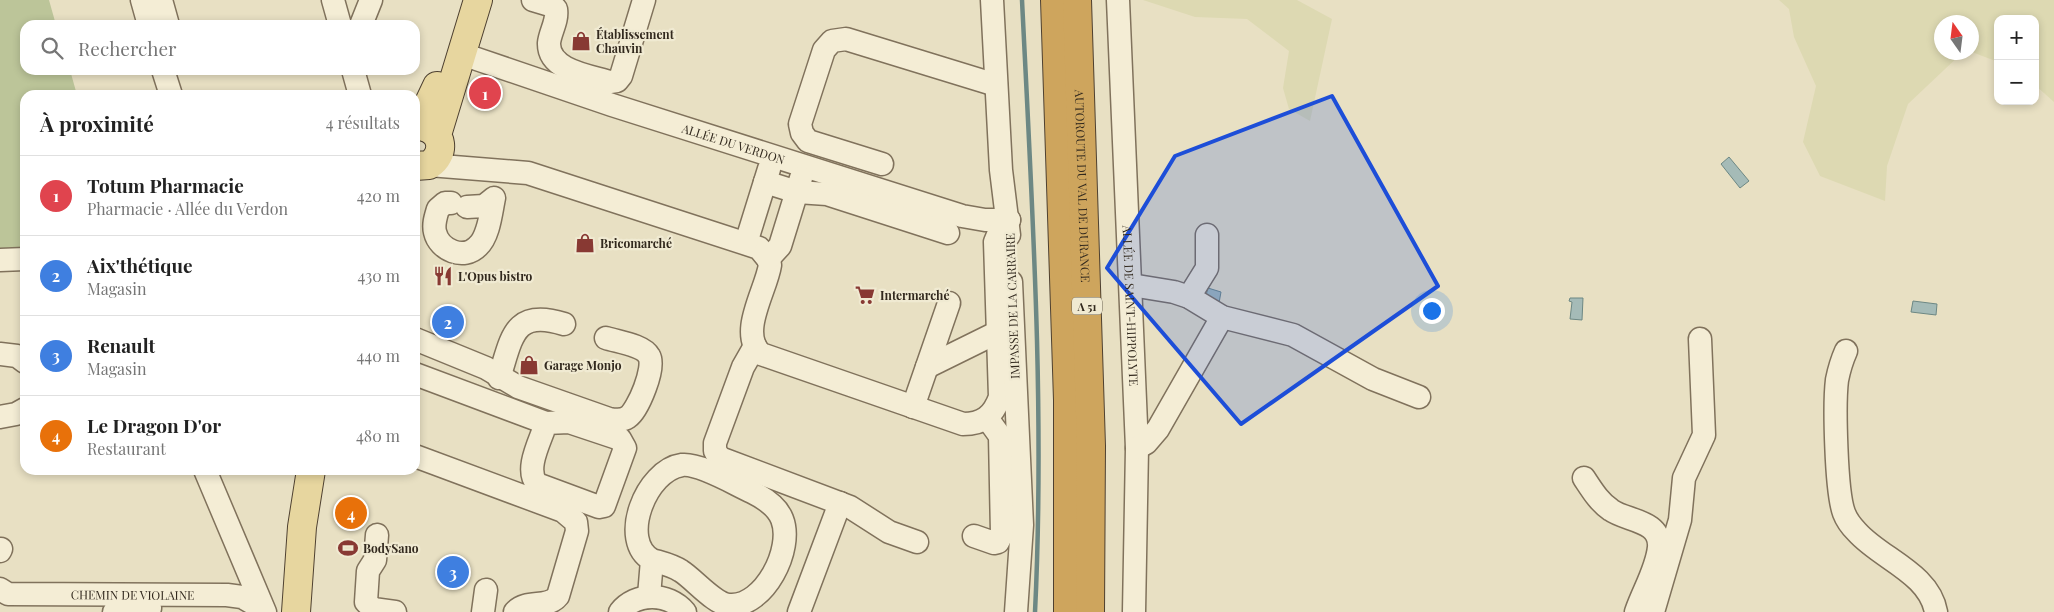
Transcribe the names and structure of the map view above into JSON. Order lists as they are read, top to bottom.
{
  "streets": {
    "highway": ["AUTOROUTE DU VAL DE DURANCE", "A 51"],
    "street": [
      "ALLÉE DU VERDON",
      "IMPASSE DE LA CARRAIRE",
      "ALLÉE DE SAINT-HIPPOLYTE",
      "CHEMIN DE VIOLAINE"
    ]
  },
  "crossings": [
    ["ALLÉE DU VERDON", "IMPASSE DE LA CARRAIRE"]
  ],
  "places": {
    "shop": ["Établissement Chauvin", "Bricomarché", "Garage Monjo"],
    "restaurant": ["L'Opus bistro"],
    "supermarket": ["Intermarché"],
    "sports": ["BodySano"]
  },
  "north": "top",
  "page": {
    "map_buttons": ["+", "−"],
    "search": "Rechercher",
    "pins": [
      "1",
      "2",
      "4",
      "3"
    ],
    "heading": ["À proximité", "4 résultats"],
    "list": [
      {
        "mark": "1",
        "name": "Totum Pharmacie",
        "note": "Pharmacie · Allée du Verdon",
        "value": "420 m"
      },
      {
        "mark": "2",
        "name": "Aix'thétique",
        "note": "Magasin",
        "value": "430 m"
      },
      {
        "mark": "3",
        "name": "Renault",
        "note": "Magasin",
        "value": "440 m"
      },
      {
        "mark": "4",
        "name": "Le Dragon D'or",
        "note": "Restaurant",
        "value": "480 m"
      }
    ]
  }
}
